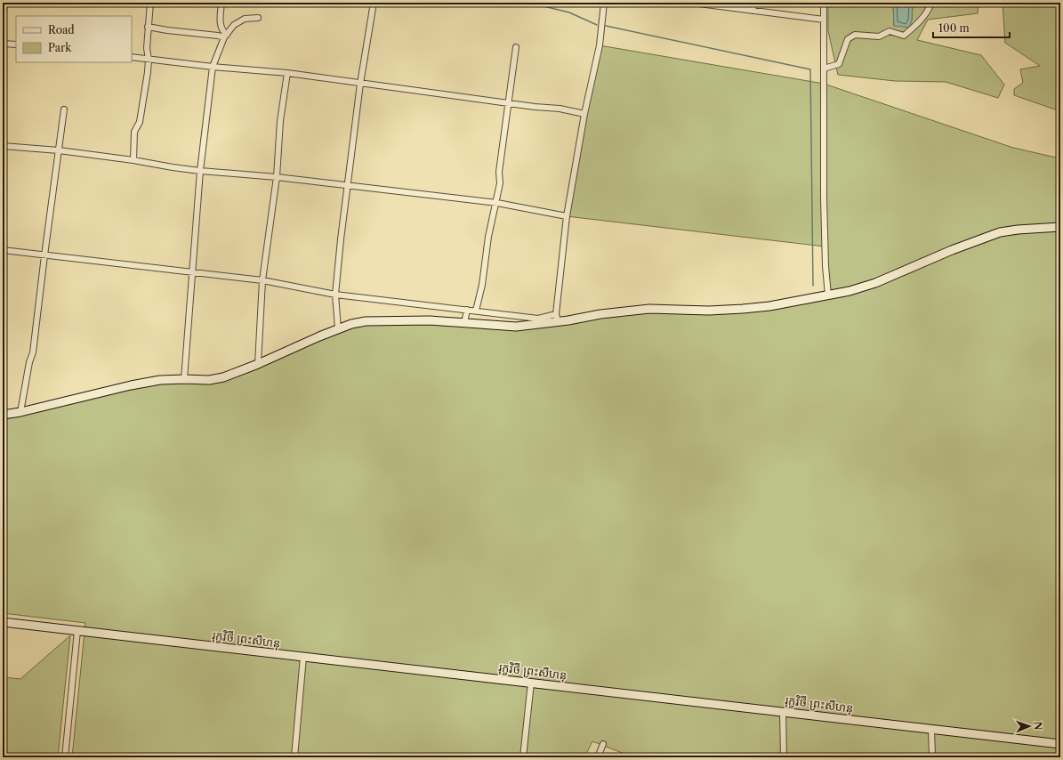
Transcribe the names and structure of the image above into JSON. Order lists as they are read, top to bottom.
{
  "streets": {
    "main road": ["រុក្ខវិថី ព្រះសីហនុ"]
  },
  "legend": ["Road", "Park"],
  "scale_bar": "100 m",
  "north": "right"
}
